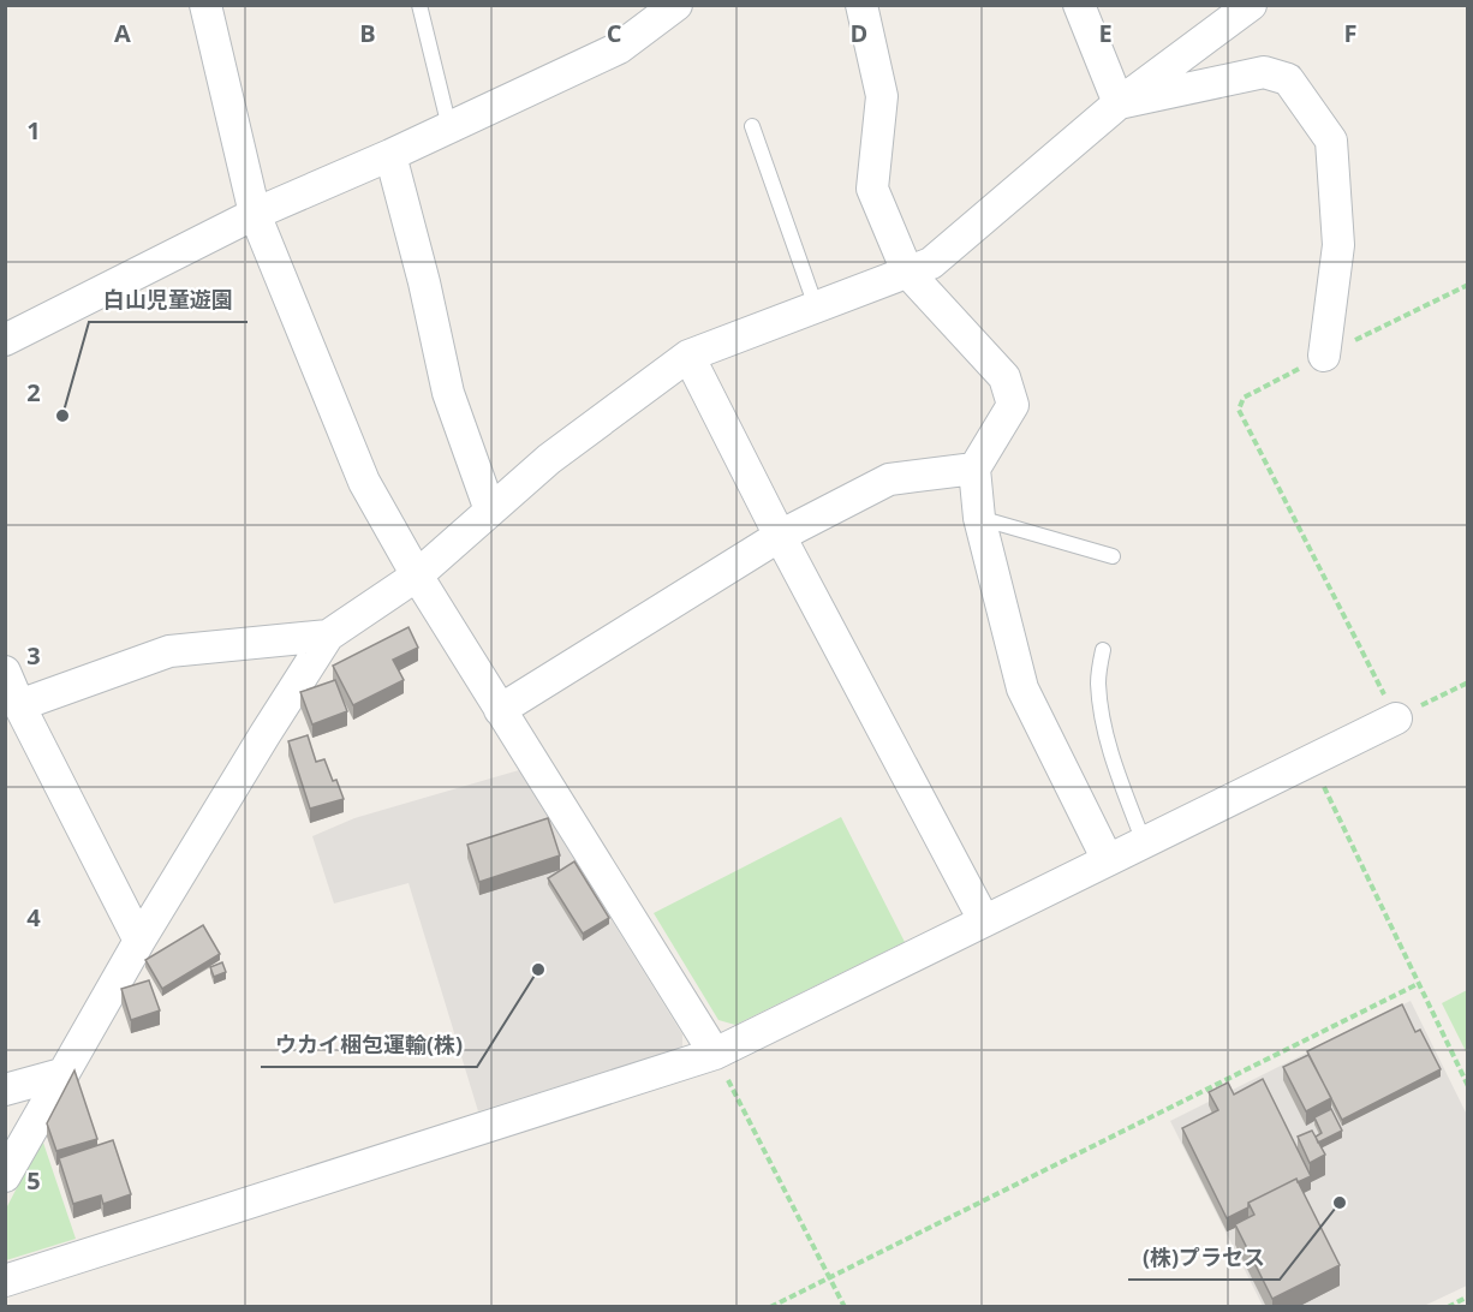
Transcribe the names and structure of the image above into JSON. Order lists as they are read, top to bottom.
{
  "places": ["白山児童遊園", "ウカイ梱包運輸(株)", "(株)プラセス"],
  "grid": {
    "columns": [
      "A",
      "B",
      "C",
      "D",
      "E",
      "F"
    ],
    "rows": [
      "1",
      "2",
      "3",
      "4",
      "5"
    ]
  }
}
